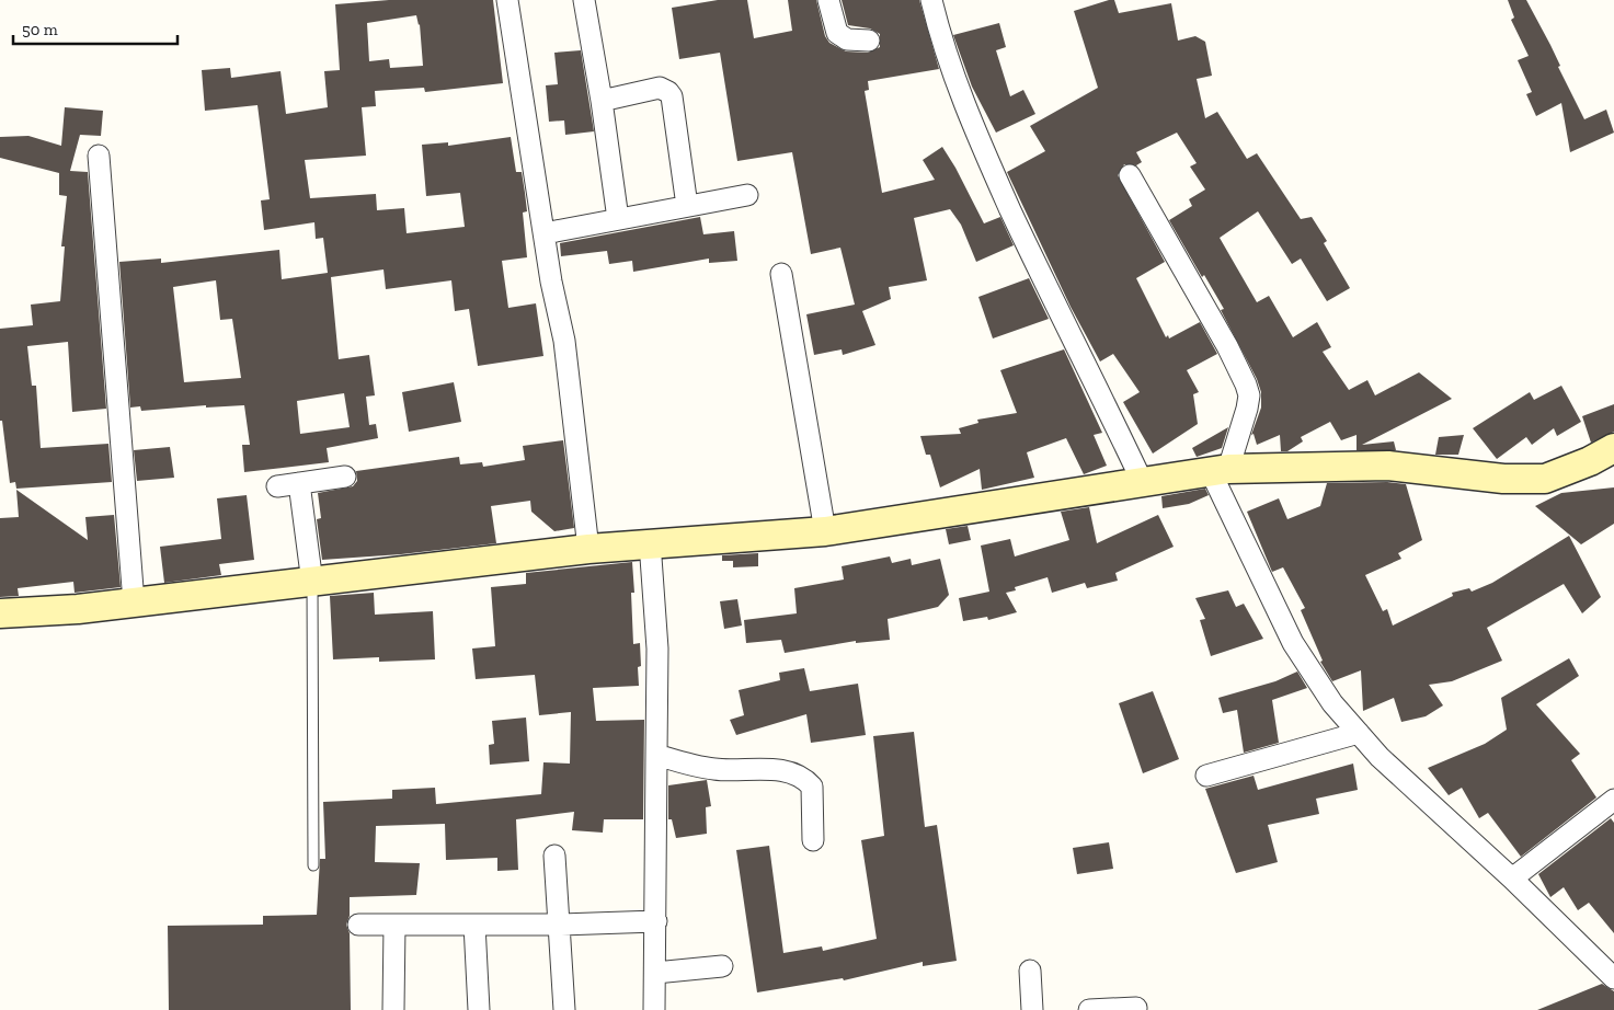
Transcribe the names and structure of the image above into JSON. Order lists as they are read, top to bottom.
{
  "scale_bar": "50 m"
}
